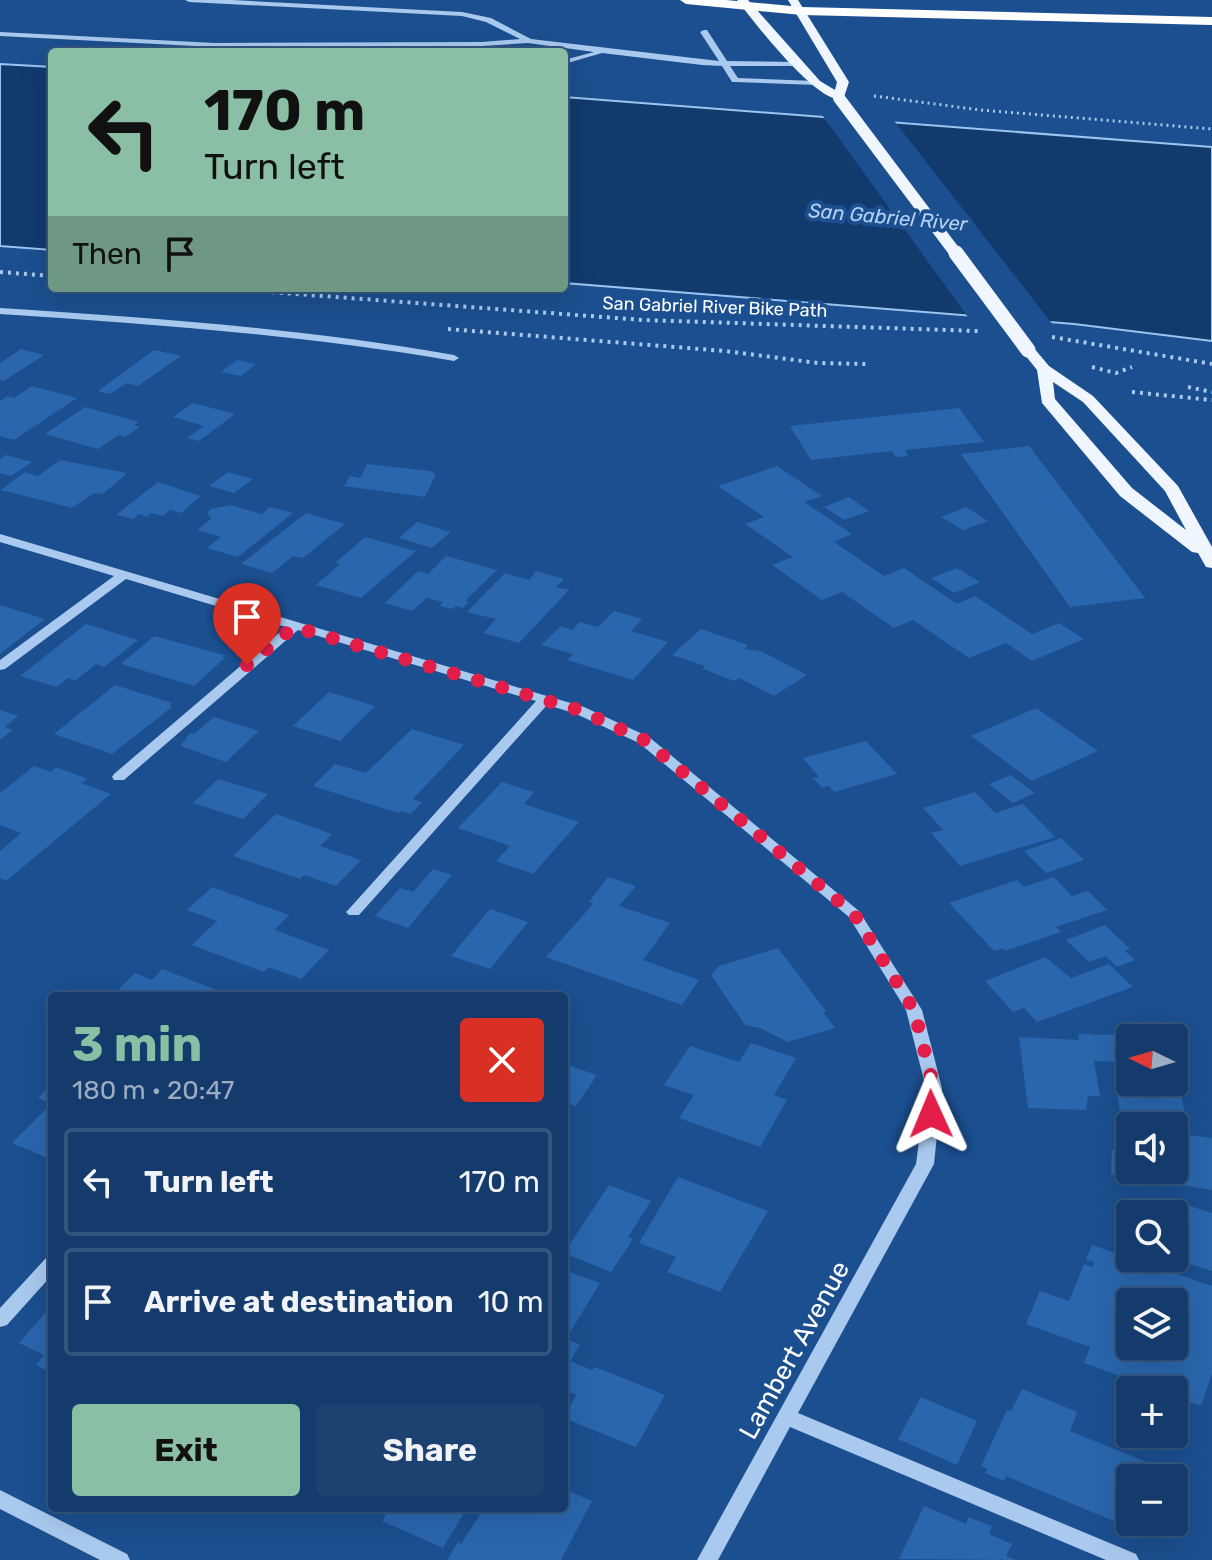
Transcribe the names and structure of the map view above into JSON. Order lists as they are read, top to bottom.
{
  "streets": {
    "street": ["Lambert Avenue"],
    "path": ["San Gabriel River Bike Path"]
  },
  "water": ["San Gabriel River"],
  "north": "left",
  "page": {
    "turn": ["170 m", "Turn left"],
    "then": "Then",
    "heading": ["3 min", "180 m · 20:47"],
    "map_buttons": ["+", "−"],
    "list": [
      {
        "name": "Turn left",
        "value": "170 m"
      },
      {
        "name": "Arrive at destination",
        "value": "10 m"
      }
    ],
    "buttons": ["Exit", "Share"]
  }
}
